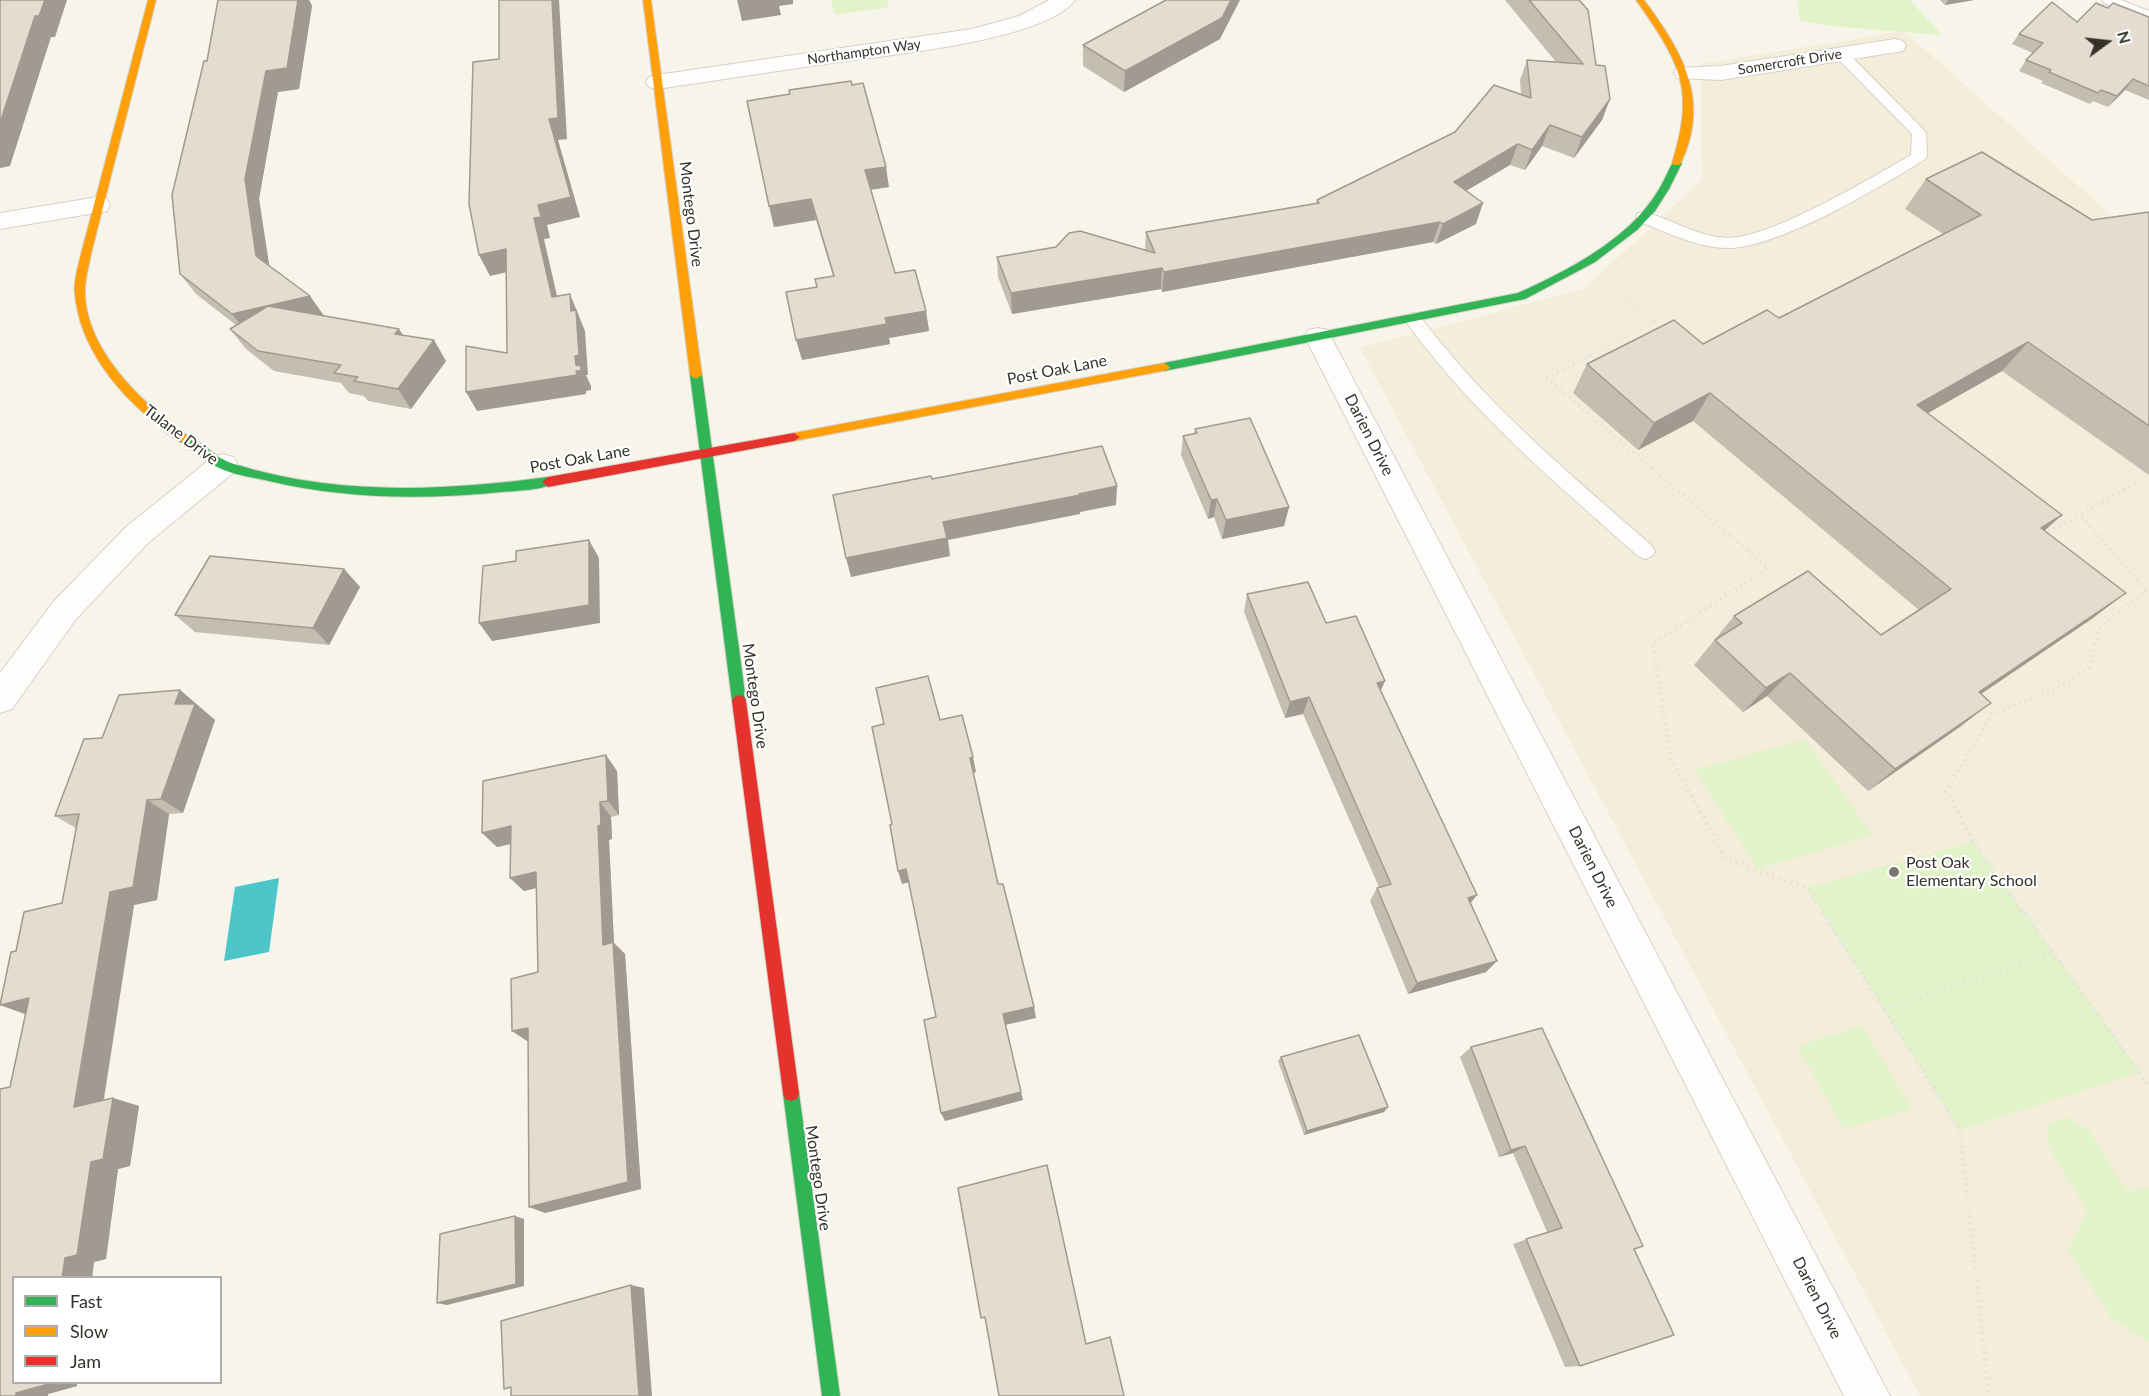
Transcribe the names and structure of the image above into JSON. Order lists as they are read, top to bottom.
{
  "streets": {
    "street": [
      "Northampton Way",
      "Somercroft Drive",
      "Montego Drive",
      "Post Oak Lane",
      "Tulane Drive",
      "Darien Drive"
    ]
  },
  "crossings": [
    ["Northampton Way", "Montego Drive"],
    ["Somercroft Drive", "Post Oak Lane"],
    ["Montego Drive", "Post Oak Lane"],
    ["Post Oak Lane", "Tulane Drive"],
    ["Post Oak Lane", "Darien Drive"]
  ],
  "places": ["Post Oak Elementary School"],
  "legend": ["Fast", "Slow", "Jam"],
  "north": "right"
}
